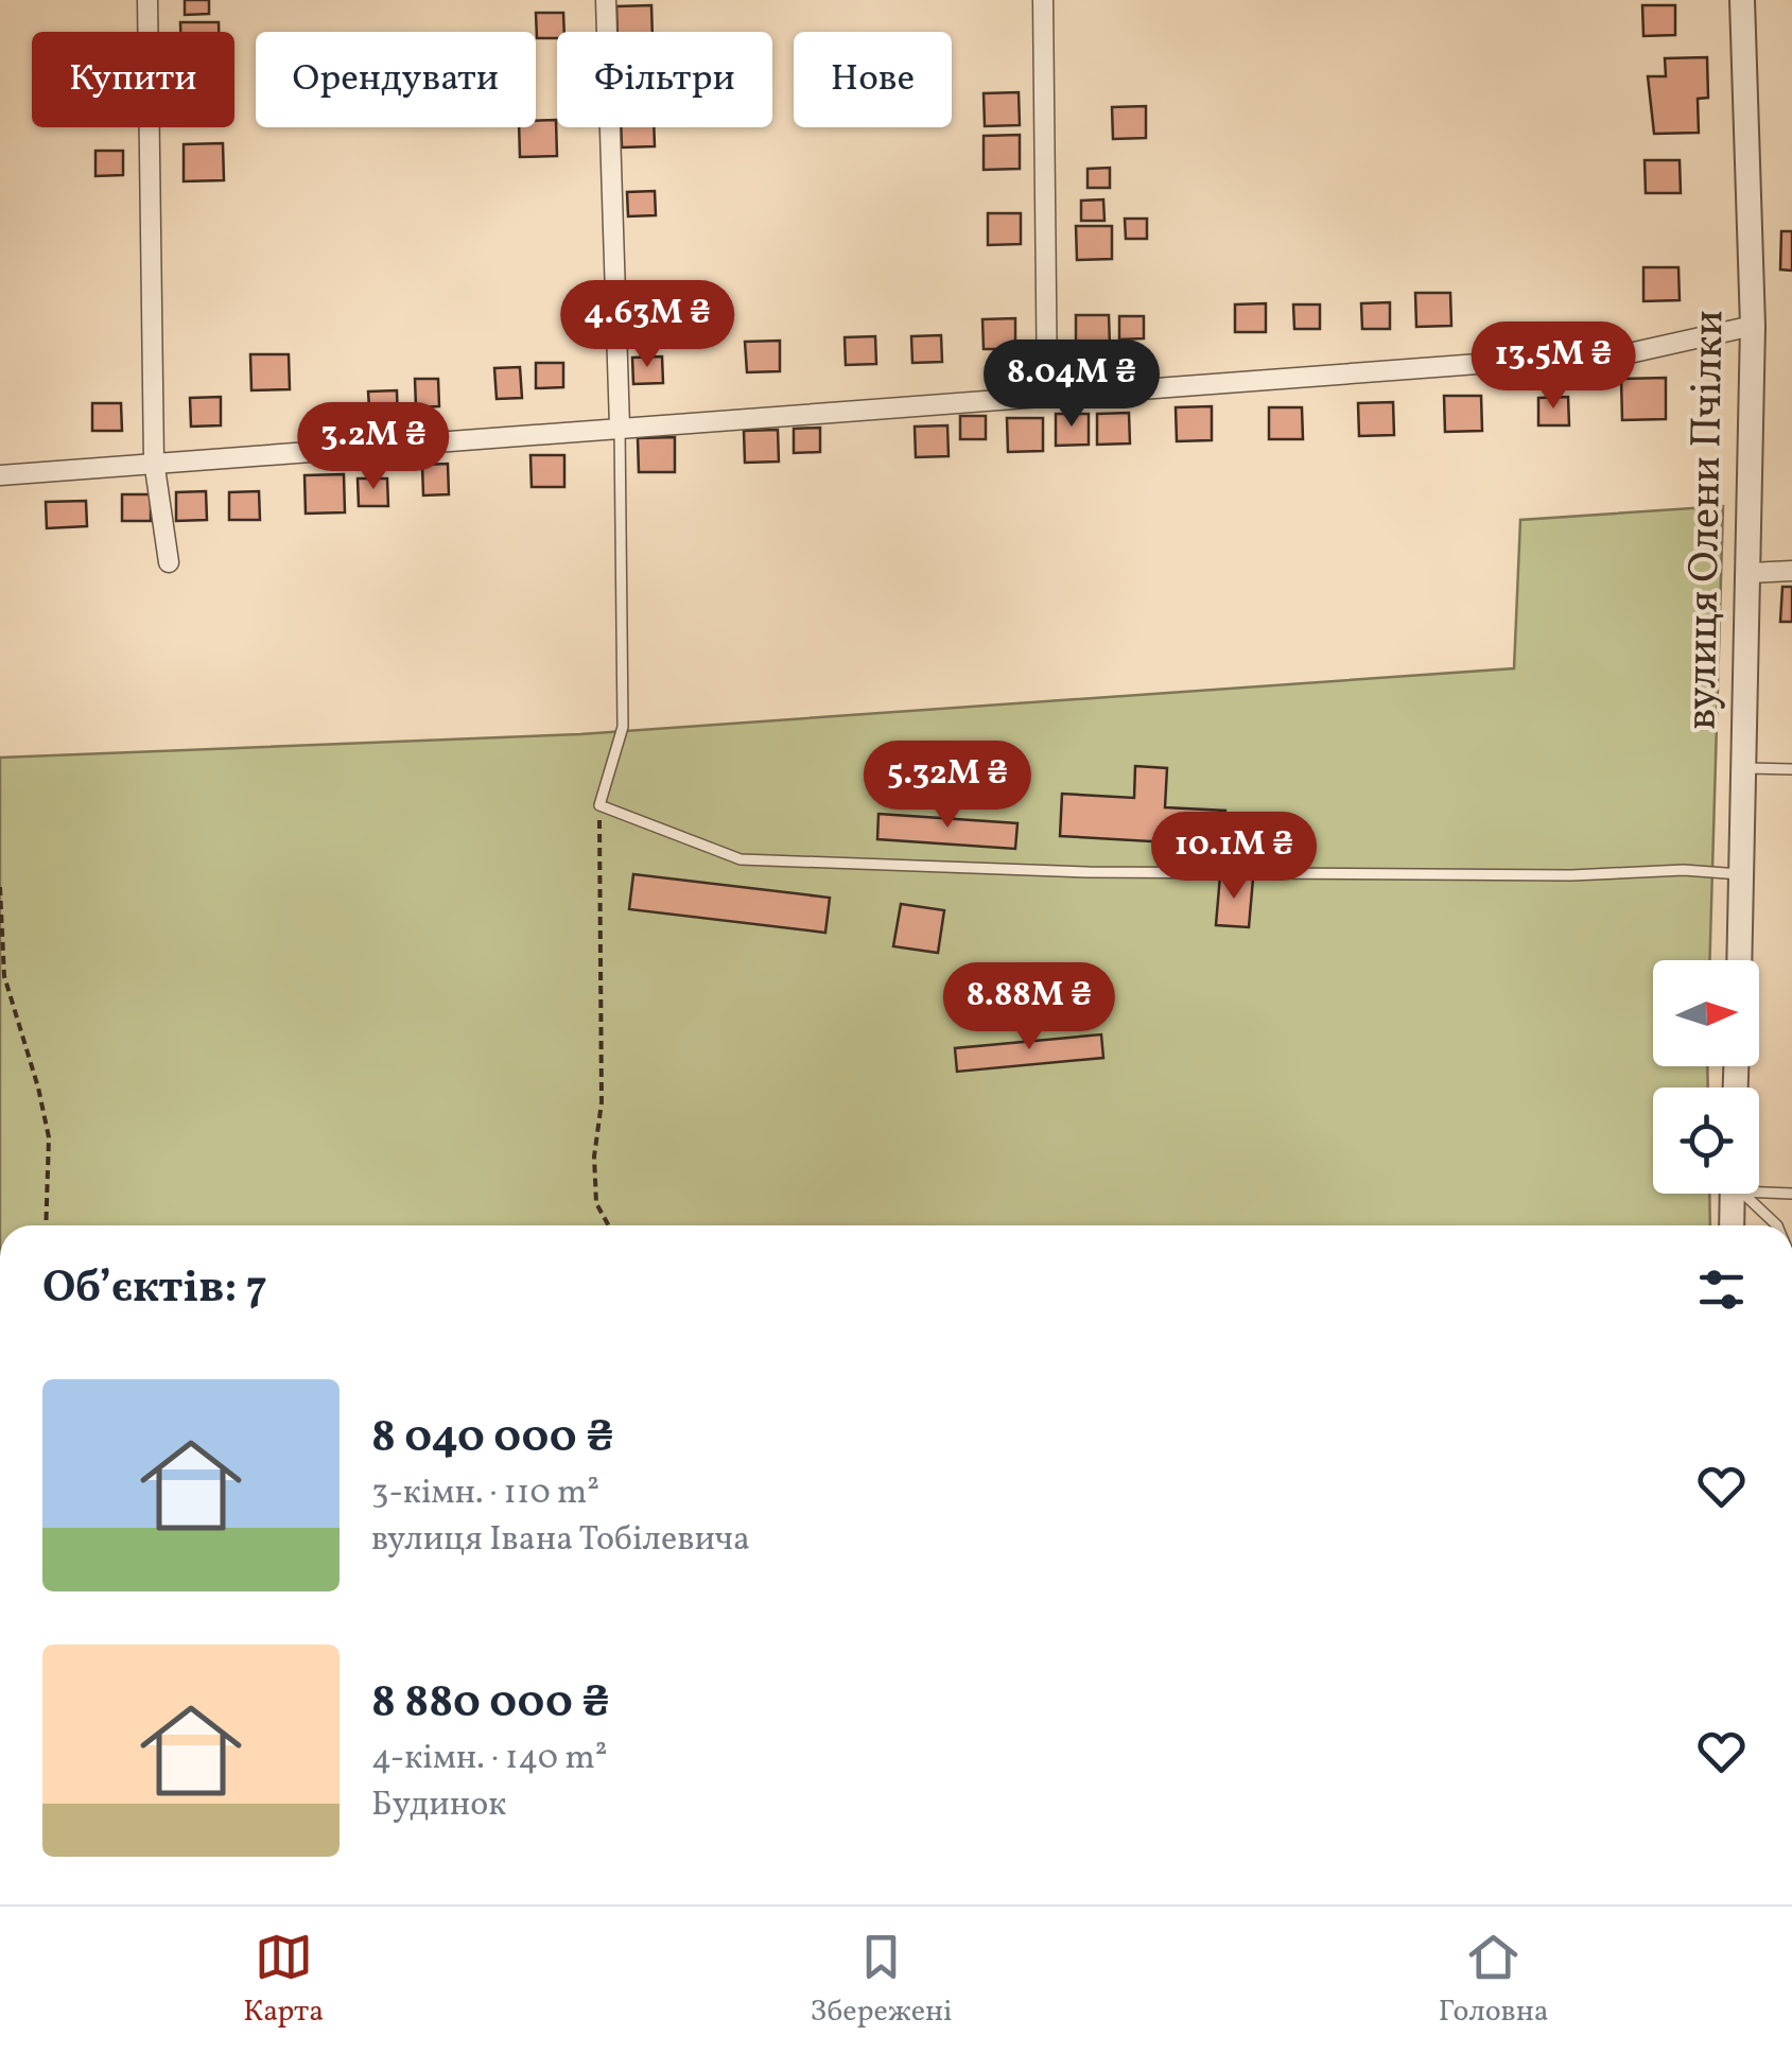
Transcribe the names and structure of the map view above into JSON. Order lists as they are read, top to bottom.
{
  "streets": {
    "street": ["вулиця Олени Пчілки"]
  },
  "north": "right",
  "page": {
    "chip": [
      "Купити",
      "Орендувати",
      "Фільтри",
      "Нове"
    ],
    "price": [
      "4.63M ₴",
      "13.5M ₴",
      "8.04M ₴",
      "3.2M ₴",
      "5.32M ₴",
      "10.1M ₴",
      "8.88M ₴"
    ],
    "heading": "Об’єктів: 7",
    "list": [
      {
        "name": "8 040 000 ₴",
        "note": "3-кімн. · 110 m² · вулиця Івана Тобілевича"
      },
      {
        "name": "8 880 000 ₴",
        "note": "4-кімн. · 140 m² · Будинок"
      }
    ],
    "tabs": ["Карта", "Збережені", "Головна"]
  }
}
